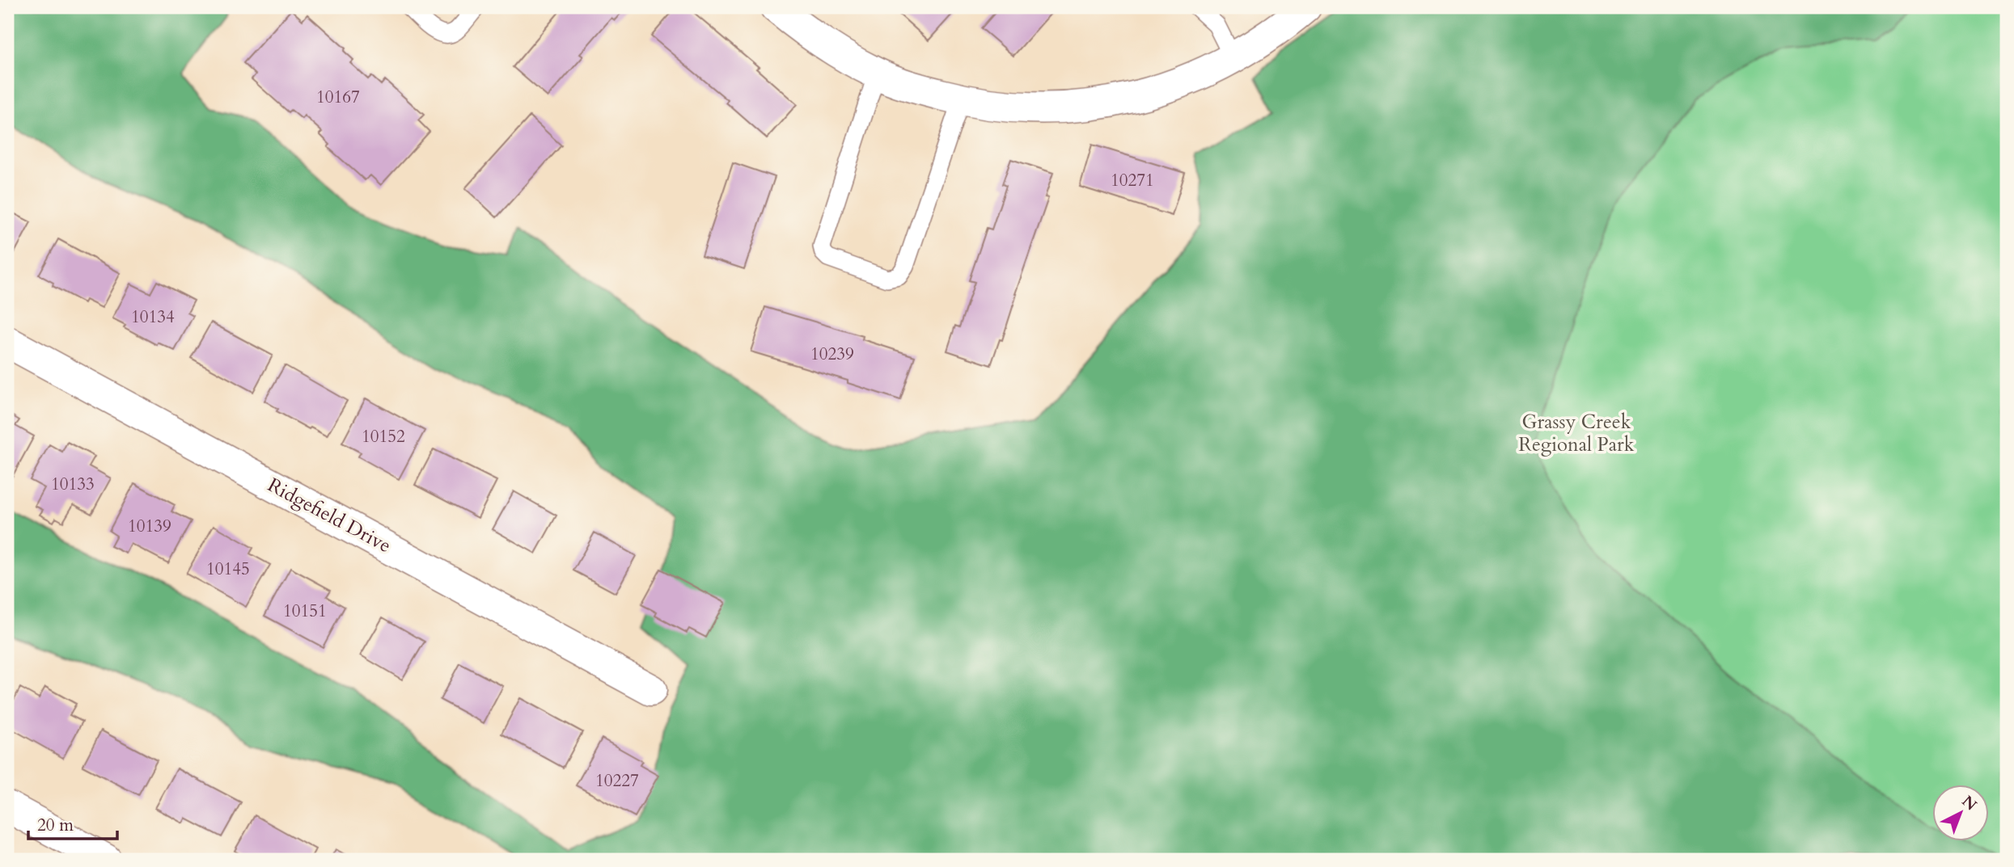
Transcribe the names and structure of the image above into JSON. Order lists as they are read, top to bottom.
{
  "streets": {
    "street": ["Ridgefield Drive"]
  },
  "parks": ["Grassy Creek Regional Park"],
  "house_numbers": [
    "10167",
    "10271",
    "10134",
    "10239",
    "10152",
    "10133",
    "10139",
    "10145",
    "10151",
    "10227"
  ],
  "scale_bar": "20 m",
  "north": "top right"
}
